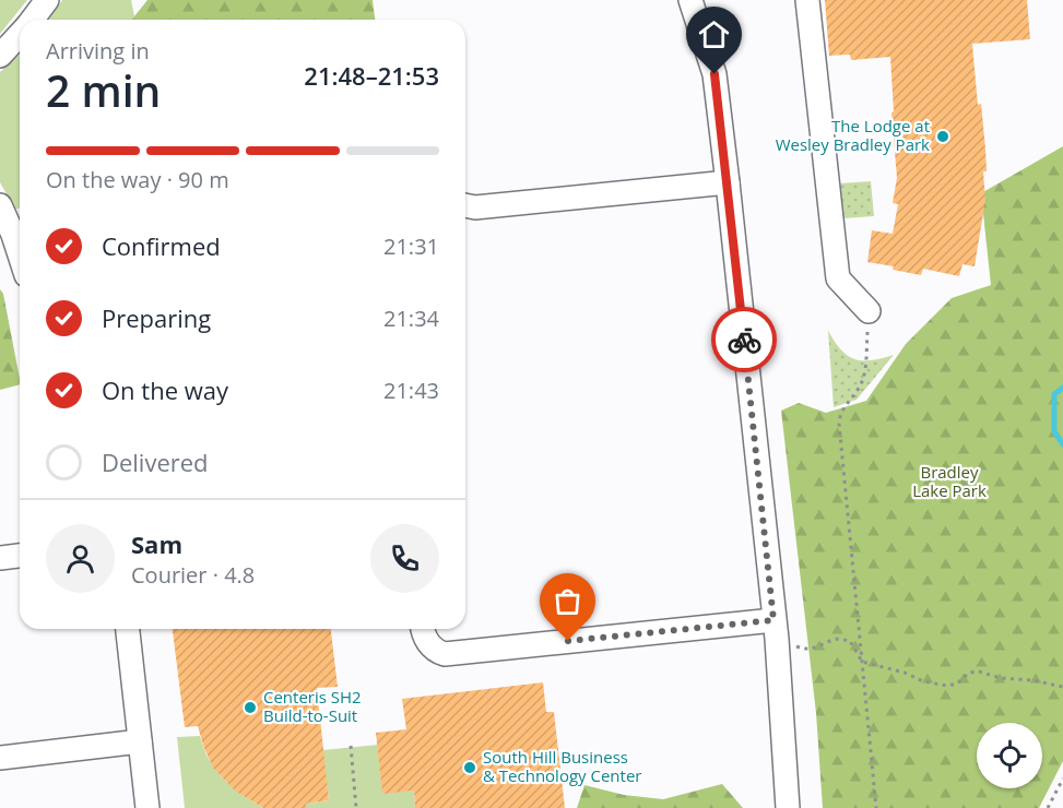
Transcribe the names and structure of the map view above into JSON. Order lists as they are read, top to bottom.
{
  "parks": ["Bradley Lake Park"],
  "places": ["The Lodge at Wesley Bradley Park", "Centeris SH2 Build-to-Suit", "South Hill Business & Technology Center"],
  "page": {
    "heading": ["2 min", "Arriving in", "21:48–21:53"],
    "panel": ["Sam", "Courier · 4.8"],
    "bar": "On the way · 90 m",
    "list": [
      ["Confirmed", "21:31"],
      ["Preparing", "21:34"],
      ["On the way", "21:43"],
      "Delivered"
    ]
  }
}
